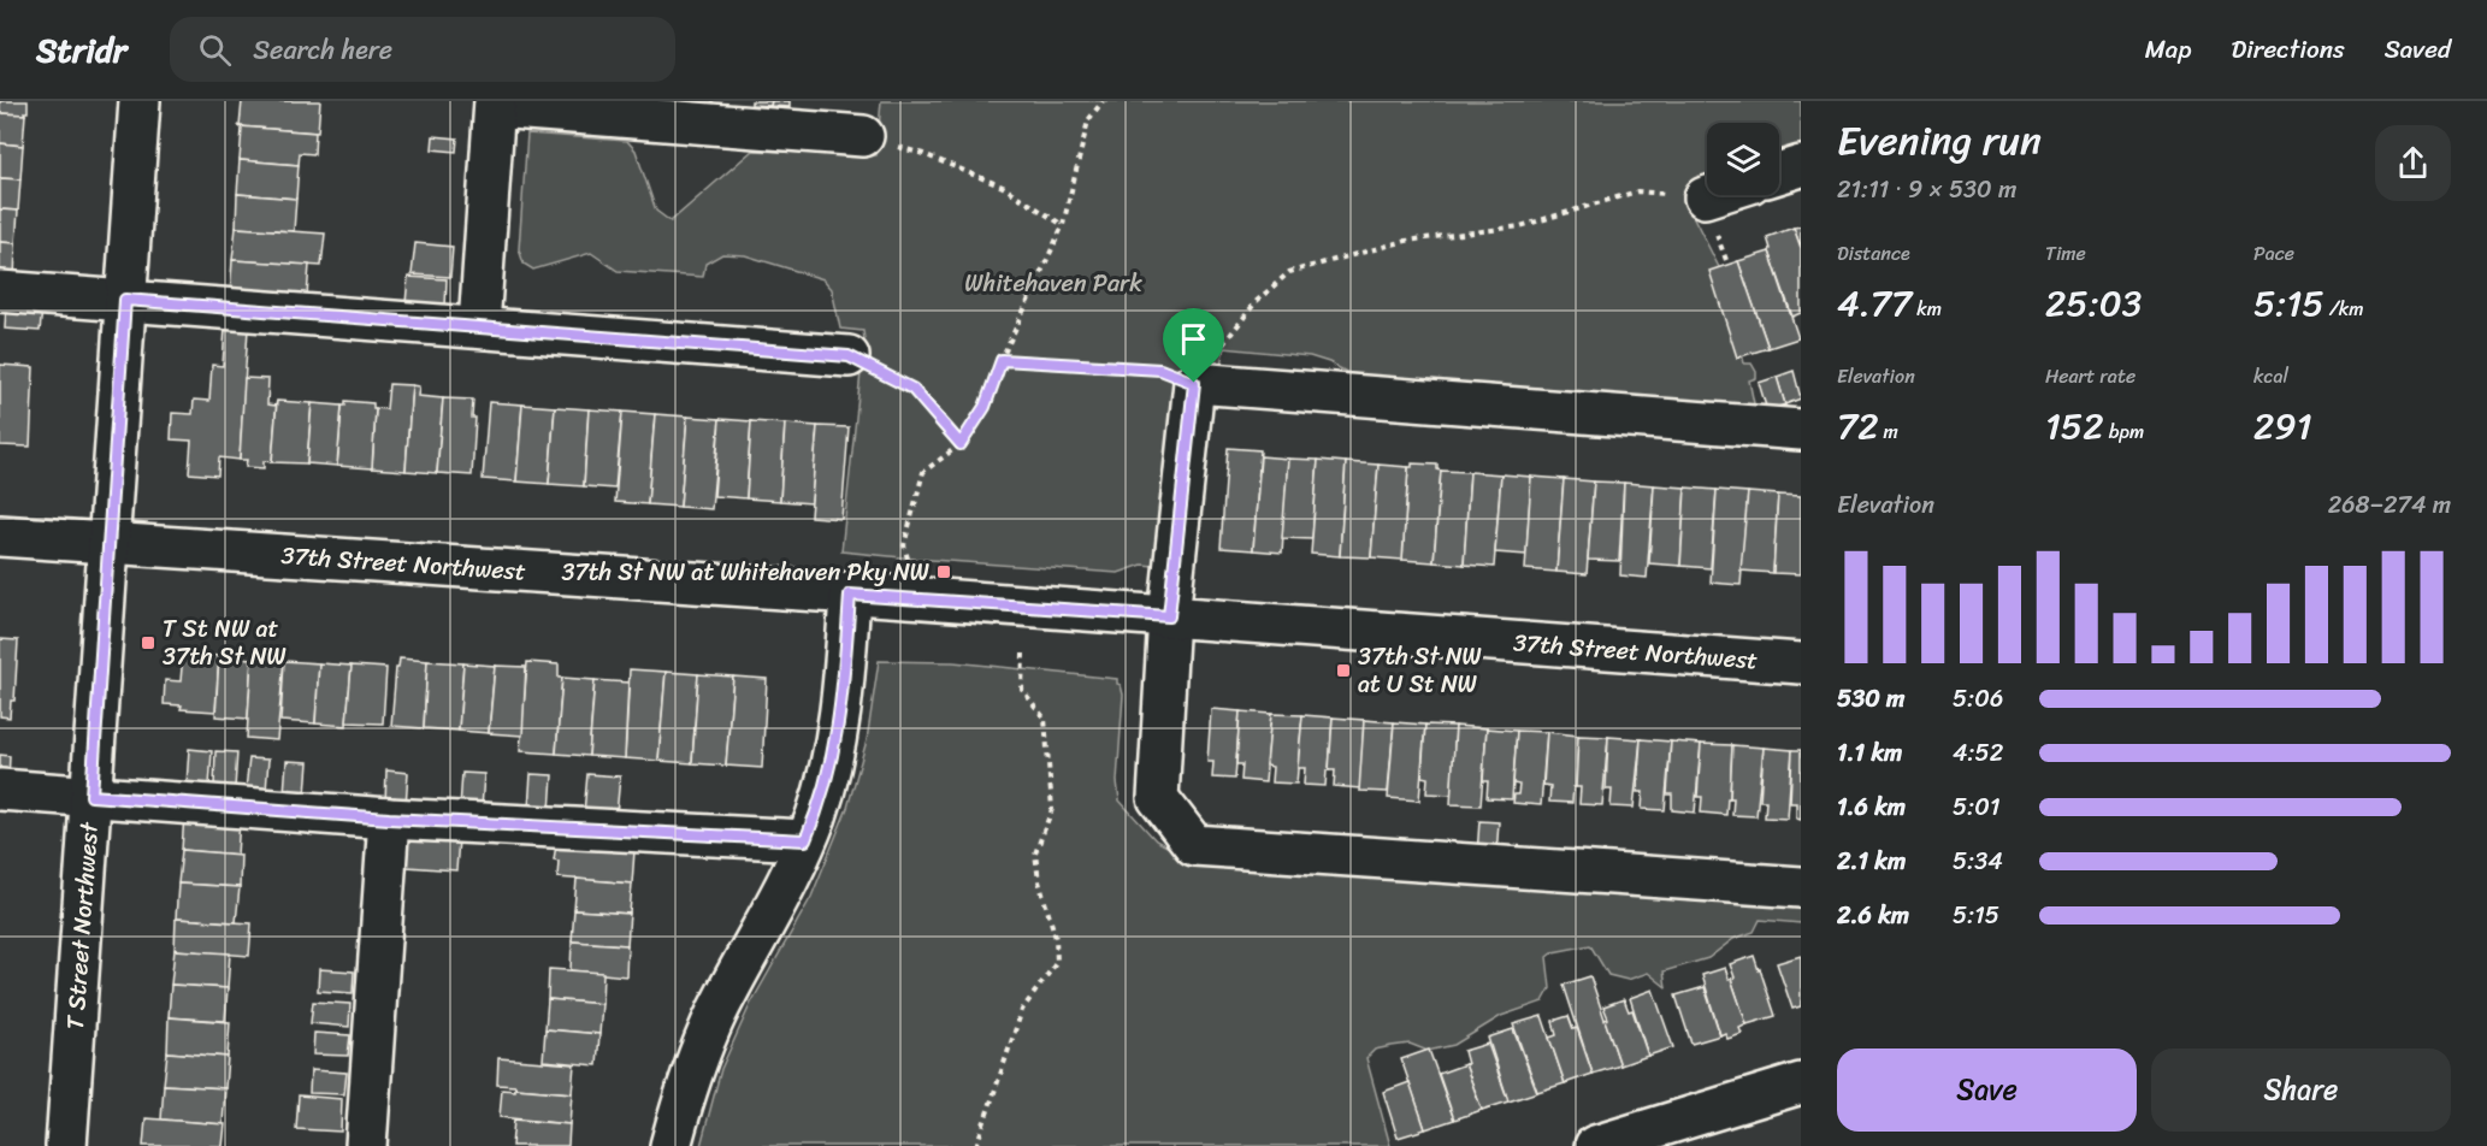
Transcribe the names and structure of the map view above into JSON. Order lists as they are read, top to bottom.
{
  "streets": {
    "street": ["37th Street Northwest", "T Street Northwest"]
  },
  "crossings": [
    ["37th Street Northwest", "T Street Northwest"]
  ],
  "parks": ["Whitehaven Park"],
  "places": {
    "transit": ["37th St NW at Whitehaven Pky NW", "T St NW at 37th St NW", "37th St NW at U St NW"]
  },
  "page": {
    "header": "Stridr",
    "search": "Search here",
    "nav": ["Map", "Directions", "Saved"],
    "heading": ["Evening run", "21:11 · 9 × 530 m"],
    "stats": [
      ["Distance", "4.77 km"],
      ["Time", "25:03"],
      ["Pace", "5:15 /km"],
      ["Elevation", "72 m"],
      ["Heart rate", "152 bpm"],
      ["kcal", "291"]
    ],
    "chart": ["Elevation", "268–274 m"],
    "list": [
      {
        "name": "530 m",
        "note": "5:06"
      },
      {
        "name": "1.1 km",
        "note": "4:52"
      },
      {
        "name": "1.6 km",
        "note": "5:01"
      },
      {
        "name": "2.1 km",
        "note": "5:34"
      },
      {
        "name": "2.6 km",
        "note": "5:15"
      }
    ],
    "buttons": ["Save", "Share"]
  }
}
